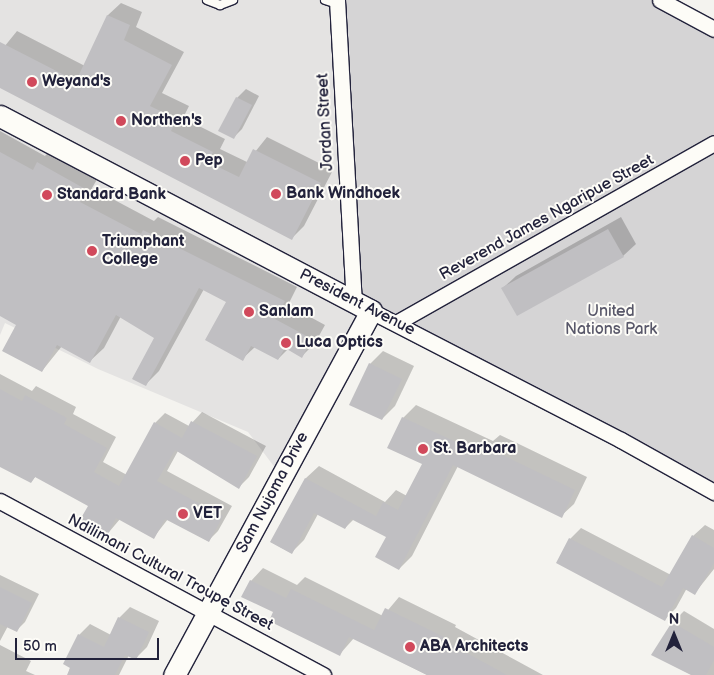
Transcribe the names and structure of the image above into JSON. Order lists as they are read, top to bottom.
{
  "streets": {
    "street": [
      "Jordan Street",
      "Reverend James Ngaripue Street",
      "President Avenue",
      "Sam Nujoma Drive",
      "Ndilimani Cultural Troupe Street"
    ]
  },
  "crossings": [
    ["Jordan Street", "President Avenue"],
    ["Jordan Street", "Sam Nujoma Drive"],
    ["Reverend James Ngaripue Street", "President Avenue"],
    ["President Avenue", "Sam Nujoma Drive"],
    ["Sam Nujoma Drive", "Ndilimani Cultural Troupe Street"]
  ],
  "parks": ["United Nations Park"],
  "places": [
    "Weyand's",
    "Northen's",
    "Pep",
    "Bank Windhoek",
    "Standard Bank",
    "Triumphant College",
    "Sanlam",
    "Luca Optics",
    "St. Barbara",
    "VET",
    "ABA Architects"
  ],
  "scale_bar": "50 m",
  "north": "top"
}
